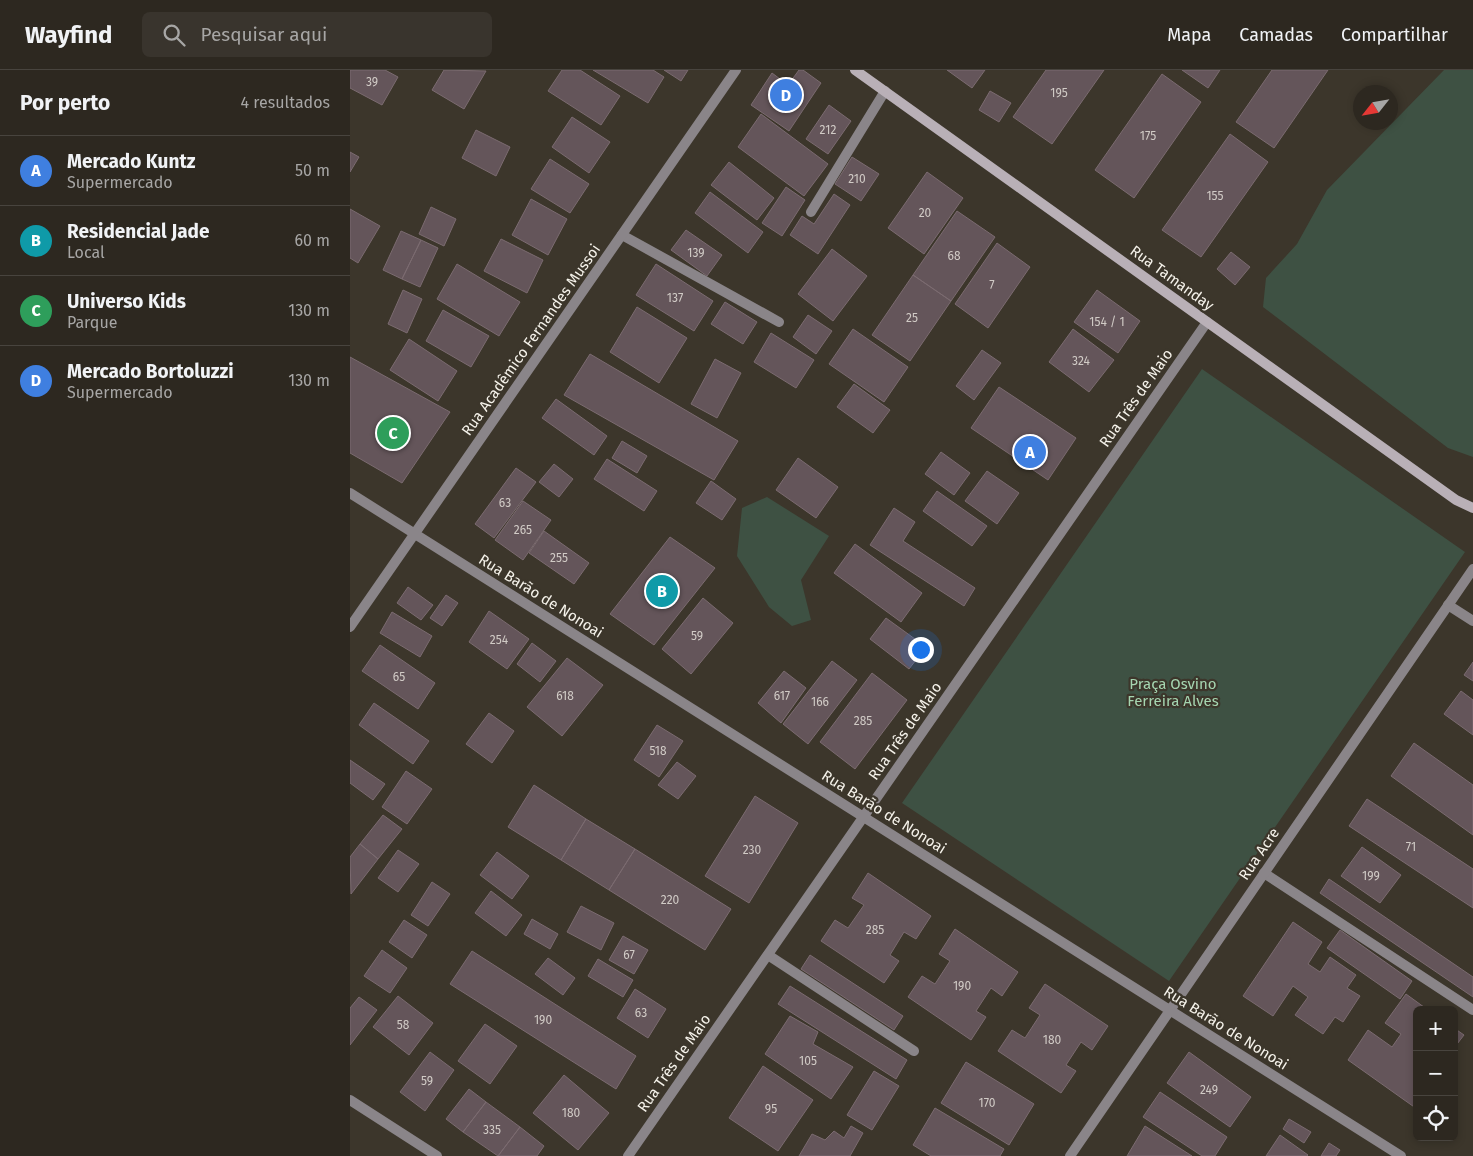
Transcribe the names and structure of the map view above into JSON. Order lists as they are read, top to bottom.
{
  "streets": {
    "street": [
      "Rua Tamanday",
      "Rua Acadêmico Fernandes Mussoi",
      "Rua Três de Maio",
      "Rua Barão de Nonoai",
      "Rua Acre"
    ]
  },
  "crossings": [
    ["Rua Tamanday", "Rua Três de Maio"],
    ["Rua Acadêmico Fernandes Mussoi", "Rua Barão de Nonoai"],
    ["Rua Três de Maio", "Rua Barão de Nonoai"],
    ["Rua Barão de Nonoai", "Rua Acre"]
  ],
  "parks": ["Praça Osvino Ferreira Alves"],
  "house_numbers": [
    "39",
    "195",
    "212",
    "175",
    "210",
    "155",
    "20",
    "139",
    "68",
    "7",
    "137",
    "25",
    "154 / 1",
    "324",
    "63",
    "265",
    "255",
    "59",
    "254",
    "65",
    "618",
    "617",
    "166",
    "285",
    "518",
    "71",
    "230",
    "199",
    "220",
    "285",
    "67",
    "190",
    "63",
    "190",
    "58",
    "180",
    "105",
    "59",
    "249",
    "170",
    "95",
    "180",
    "335"
  ],
  "north": "bottom left",
  "page": {
    "header": "Wayfind",
    "search": "Pesquisar aqui",
    "nav": ["Mapa", "Camadas", "Compartilhar"],
    "heading": ["Por perto", "4 resultados"],
    "pins": [
      "D",
      "C",
      "A",
      "B"
    ],
    "list": [
      {
        "mark": "A",
        "name": "Mercado Kuntz",
        "note": "Supermercado",
        "value": "50 m"
      },
      {
        "mark": "B",
        "name": "Residencial Jade",
        "note": "Local",
        "value": "60 m"
      },
      {
        "mark": "C",
        "name": "Universo Kids",
        "note": "Parque",
        "value": "130 m"
      },
      {
        "mark": "D",
        "name": "Mercado Bortoluzzi",
        "note": "Supermercado",
        "value": "130 m"
      }
    ],
    "map_buttons": ["+", "−"]
  }
}
